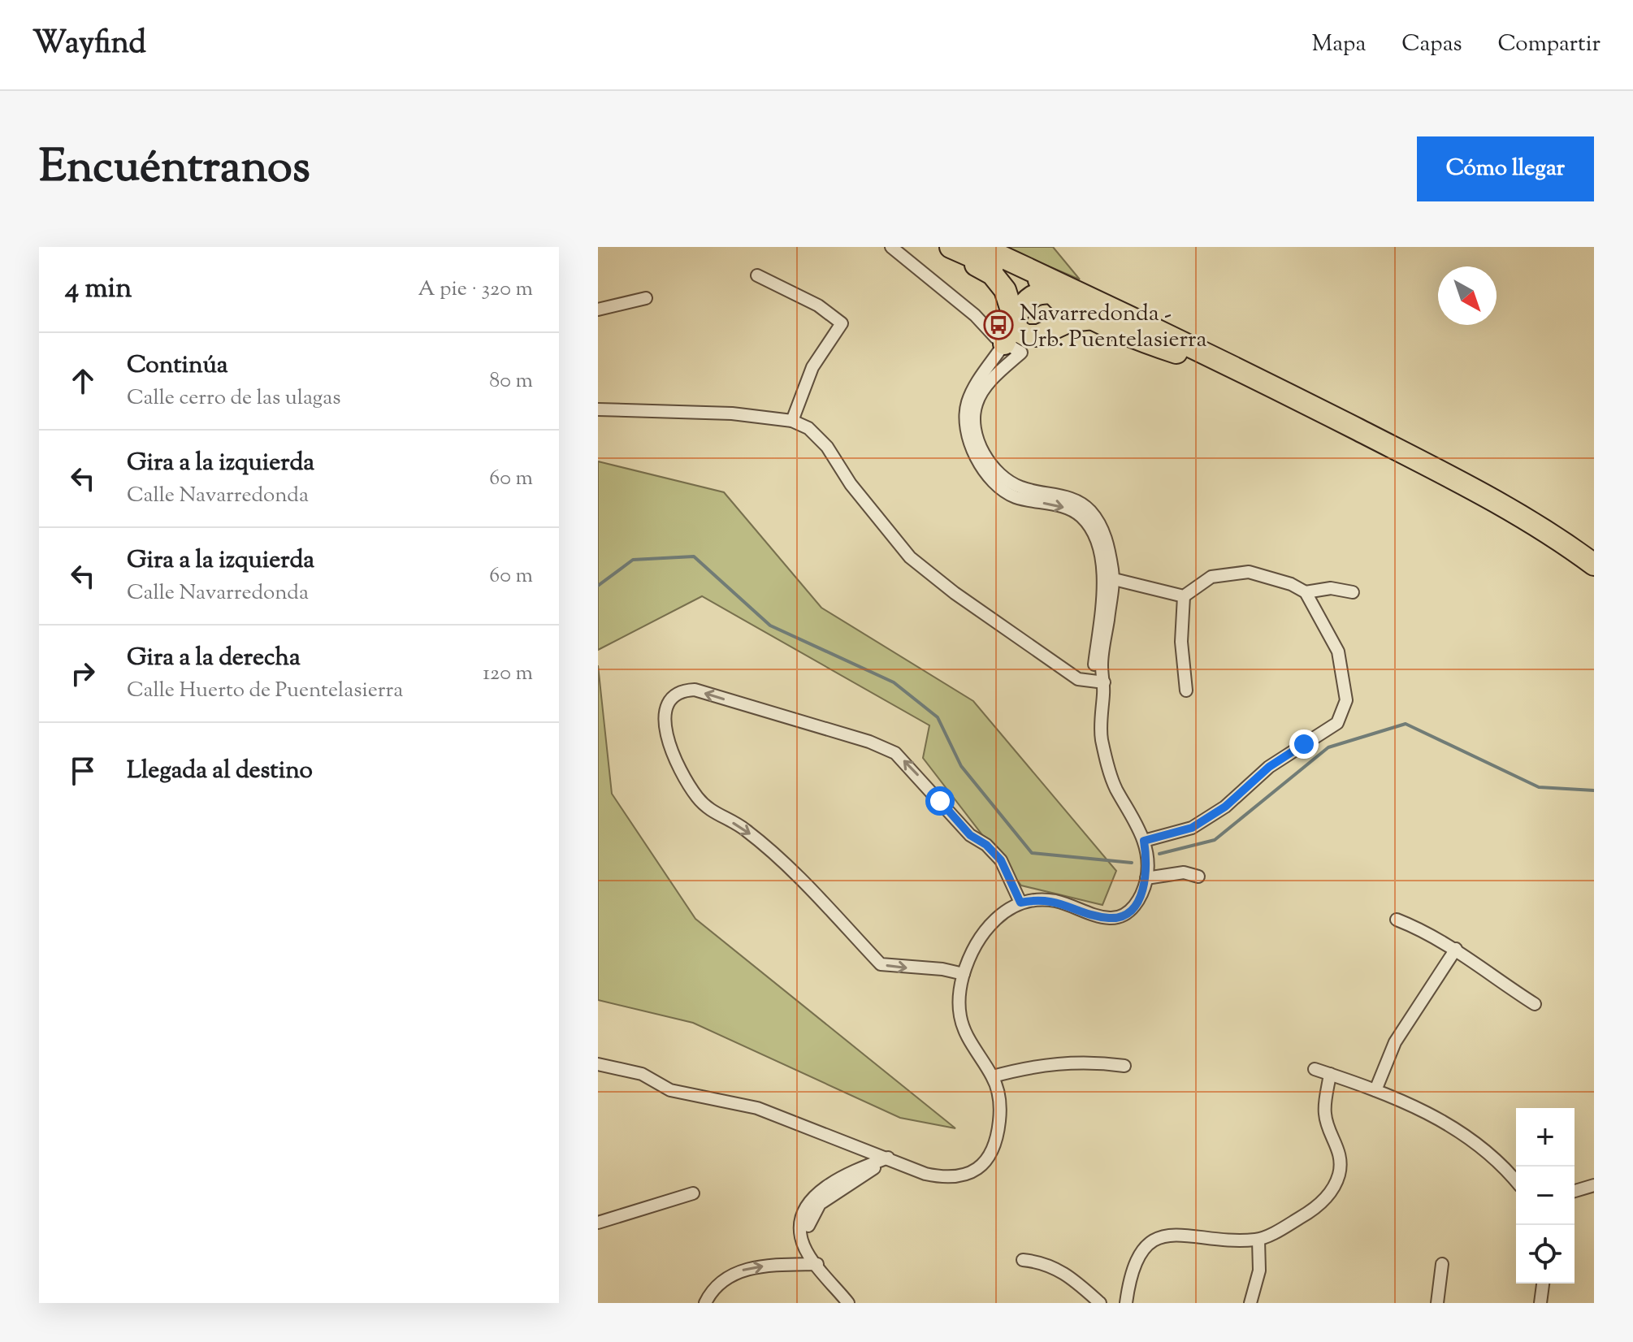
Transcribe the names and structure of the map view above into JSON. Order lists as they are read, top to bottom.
{
  "places": {
    "bus stop": ["Navarredonda - Urb. Puentelasierra"]
  },
  "north": "bottom right",
  "page": {
    "header": "Wayfind",
    "nav": ["Mapa", "Capas", "Compartir"],
    "title": "Encuéntranos",
    "buttons": "Cómo llegar",
    "heading": ["4 min", "A pie · 320 m"],
    "list": [
      ["Continúa", "Calle cerro de las ulagas", "80 m"],
      ["Gira a la izquierda", "Calle Navarredonda", "60 m"],
      ["Gira a la izquierda", "Calle Navarredonda", "60 m"],
      ["Gira a la derecha", "Calle Huerto de Puentelasierra", "120 m"],
      "Llegada al destino"
    ],
    "map_buttons": ["+", "−"]
  }
}
